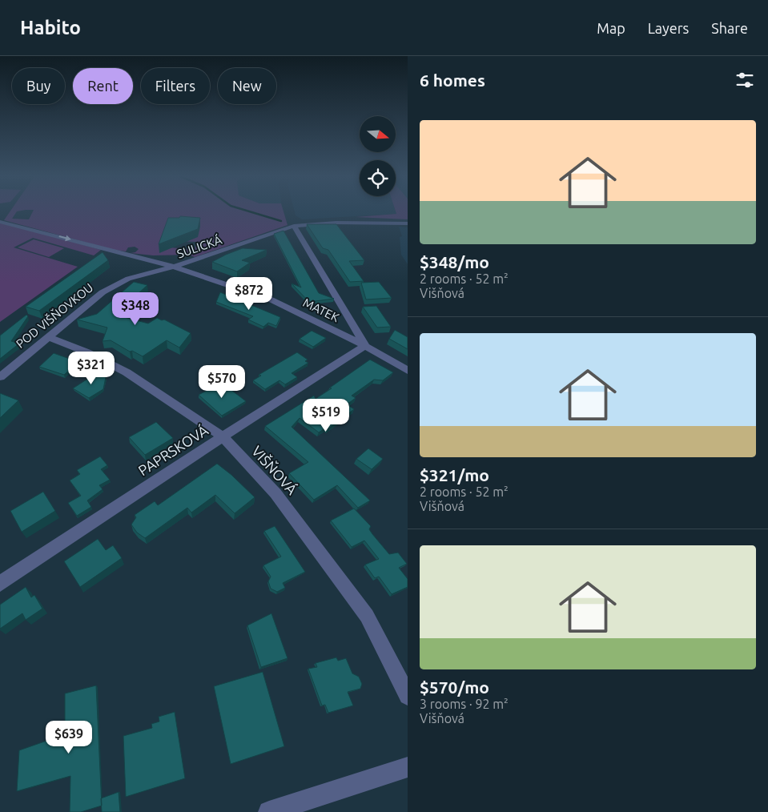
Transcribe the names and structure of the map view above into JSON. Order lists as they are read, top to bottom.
{
  "streets": {
    "street": [
      "SULICKÁ",
      "MATEK",
      "POD VIŠŇOVKOU",
      "PAPRSKOVÁ",
      "VIŠŇOVÁ"
    ]
  },
  "crossings": [
    ["SULICKÁ", "MATEK"],
    ["SULICKÁ", "POD VIŠŇOVKOU"],
    ["MATEK", "POD VIŠŇOVKOU"],
    ["MATEK", "PAPRSKOVÁ"],
    ["POD VIŠŇOVKOU", "VIŠŇOVÁ"],
    ["PAPRSKOVÁ", "VIŠŇOVÁ"]
  ],
  "one_way": ["SULICKÁ"],
  "north": "right",
  "page": {
    "header": "Habito",
    "nav": ["Map", "Layers", "Share"],
    "heading": "6 homes",
    "chip": [
      "Buy",
      "Rent",
      "Filters",
      "New"
    ],
    "list": [
      {
        "name": "$348/mo",
        "note": "2 rooms · 52 m² · Višňová"
      },
      {
        "name": "$321/mo",
        "note": "2 rooms · 52 m² · Višňová"
      },
      {
        "name": "$570/mo",
        "note": "3 rooms · 92 m² · Višňová"
      }
    ],
    "price": [
      "$872",
      "$348",
      "$321",
      "$570",
      "$519",
      "$639"
    ]
  }
}
